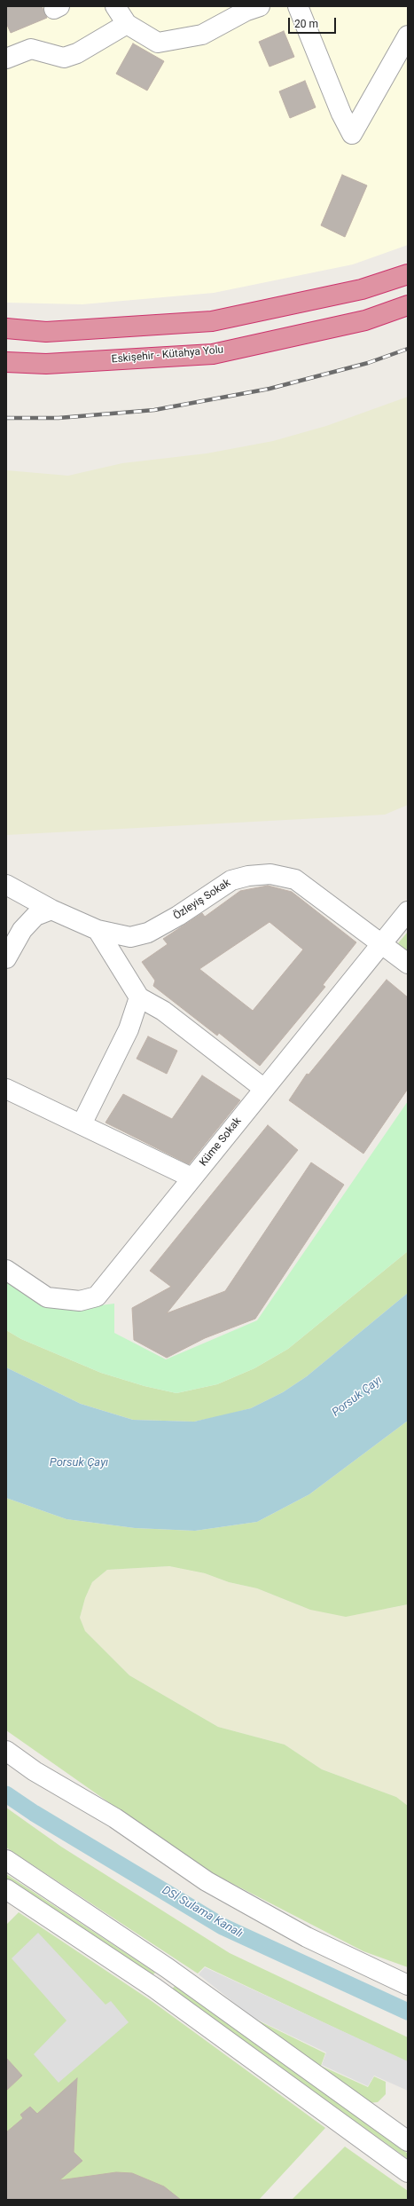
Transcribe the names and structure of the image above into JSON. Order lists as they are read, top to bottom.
{
  "streets": {
    "highway": ["Eskişehir - Kütahya Yolu"],
    "street": ["Özleyiş Sokak", "Küme Sokak"]
  },
  "crossings": [
    ["Özleyiş Sokak", "Küme Sokak"]
  ],
  "water": ["Porsuk Çayı", "DSİ Sulama Kanalı"],
  "scale_bar": "20 m"
}
